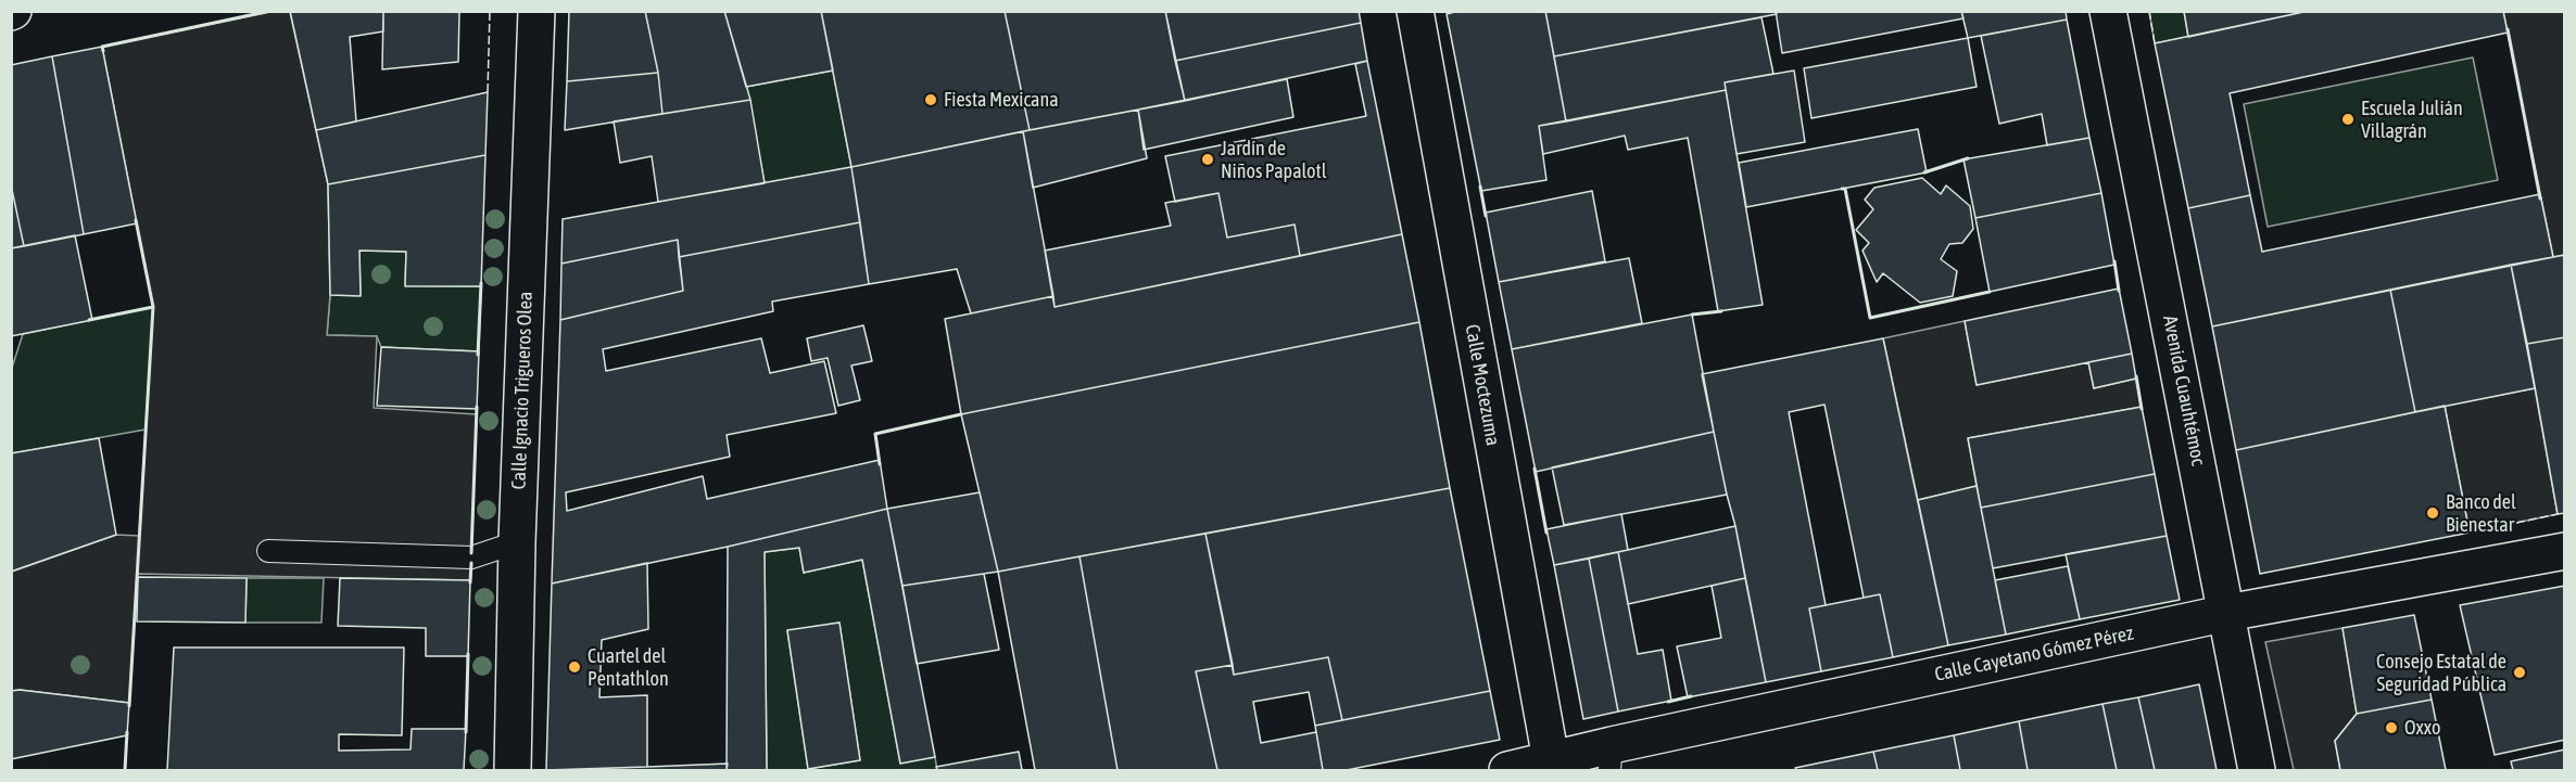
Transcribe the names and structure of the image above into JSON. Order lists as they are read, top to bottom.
{
  "streets": {
    "street": [
      "Calle Moctezuma",
      "Calle Ignacio Trigueros Olea",
      "Avenida Cuauhtémoc",
      "Calle Cayetano Gómez Pérez"
    ]
  },
  "crossings": [
    ["Calle Moctezuma", "Calle Cayetano Gómez Pérez"],
    ["Avenida Cuauhtémoc", "Calle Cayetano Gómez Pérez"]
  ],
  "places": [
    "Fiesta Mexicana",
    "Escuela Julián Villagrán",
    "Jardín de Niños Papalotl",
    "Banco del Bienestar",
    "Cuartel del Pentathlon",
    "Consejo Estatal de Seguridad Pública",
    "Oxxo"
  ]
}
